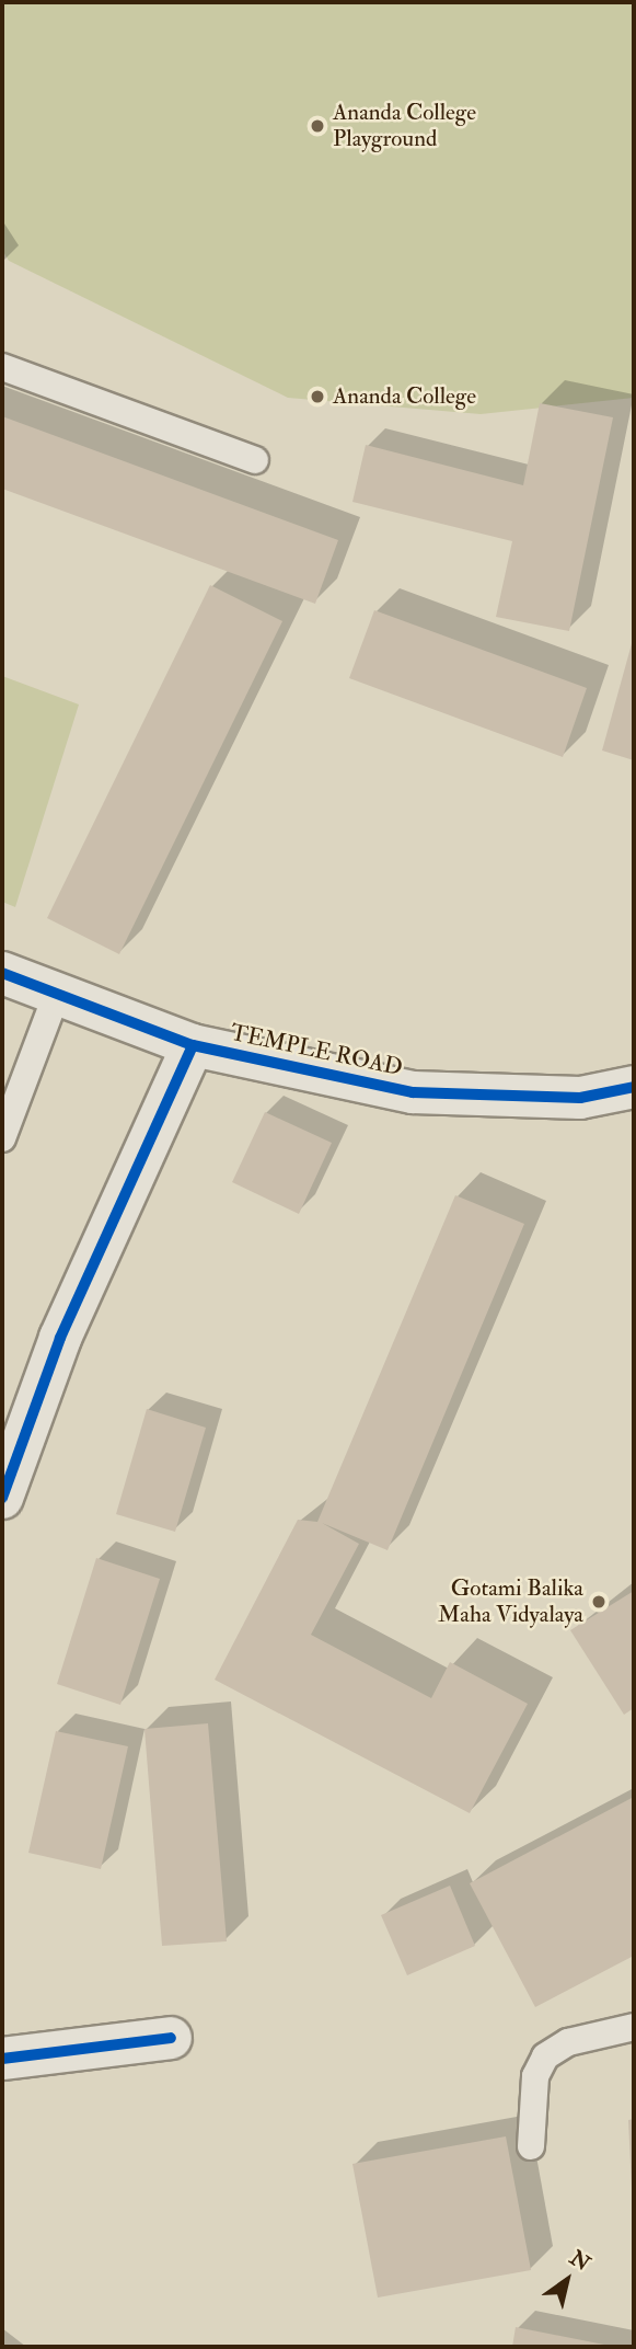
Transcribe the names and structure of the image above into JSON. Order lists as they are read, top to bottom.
{
  "streets": {
    "street": ["TEMPLE ROAD"]
  },
  "places": ["Ananda College Playground", "Ananda College", "Gotami Balika Maha Vidyalaya"],
  "north": "top right"
}
